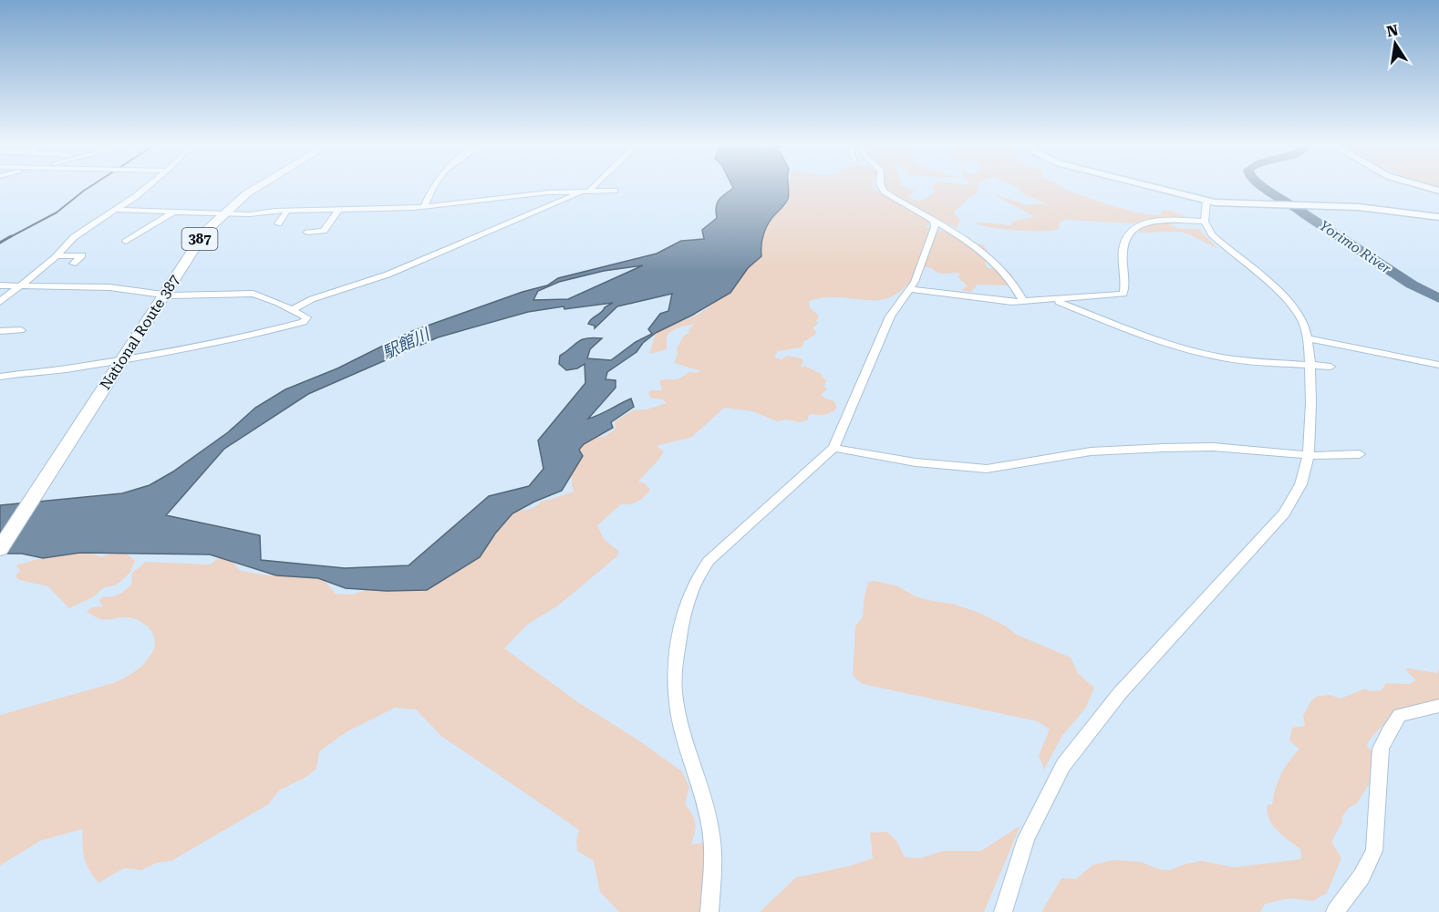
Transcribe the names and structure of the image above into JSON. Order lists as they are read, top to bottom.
{
  "streets": {
    "highway": ["387", "National Route 387"]
  },
  "water": ["Yorimo River", "駅館川"],
  "north": "top"
}
